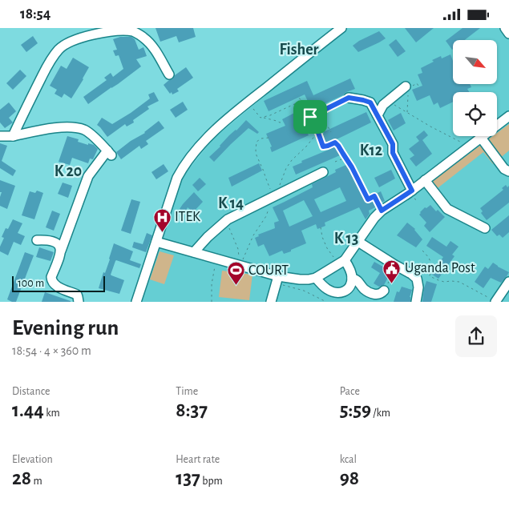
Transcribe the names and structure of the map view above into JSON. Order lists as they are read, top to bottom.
{
  "districts": [
    "Fisher",
    "K12",
    "K 20",
    "K 14",
    "K 13"
  ],
  "places": {
    "hospital": ["ITEK"],
    "public building": ["Uganda Post"],
    "sports": ["COURT"]
  },
  "scale_bar": "100 m",
  "north": "bottom right",
  "page": {
    "status": "18:54",
    "scale": "100 m",
    "heading": ["Evening run", "18:54 · 4 × 360 m"],
    "stats": [
      ["Distance", "1.44 km"],
      ["Time", "8:37"],
      ["Pace", "5:59 /km"],
      ["Elevation", "28 m"],
      ["Heart rate", "137 bpm"],
      ["kcal", "98"]
    ]
  }
}
